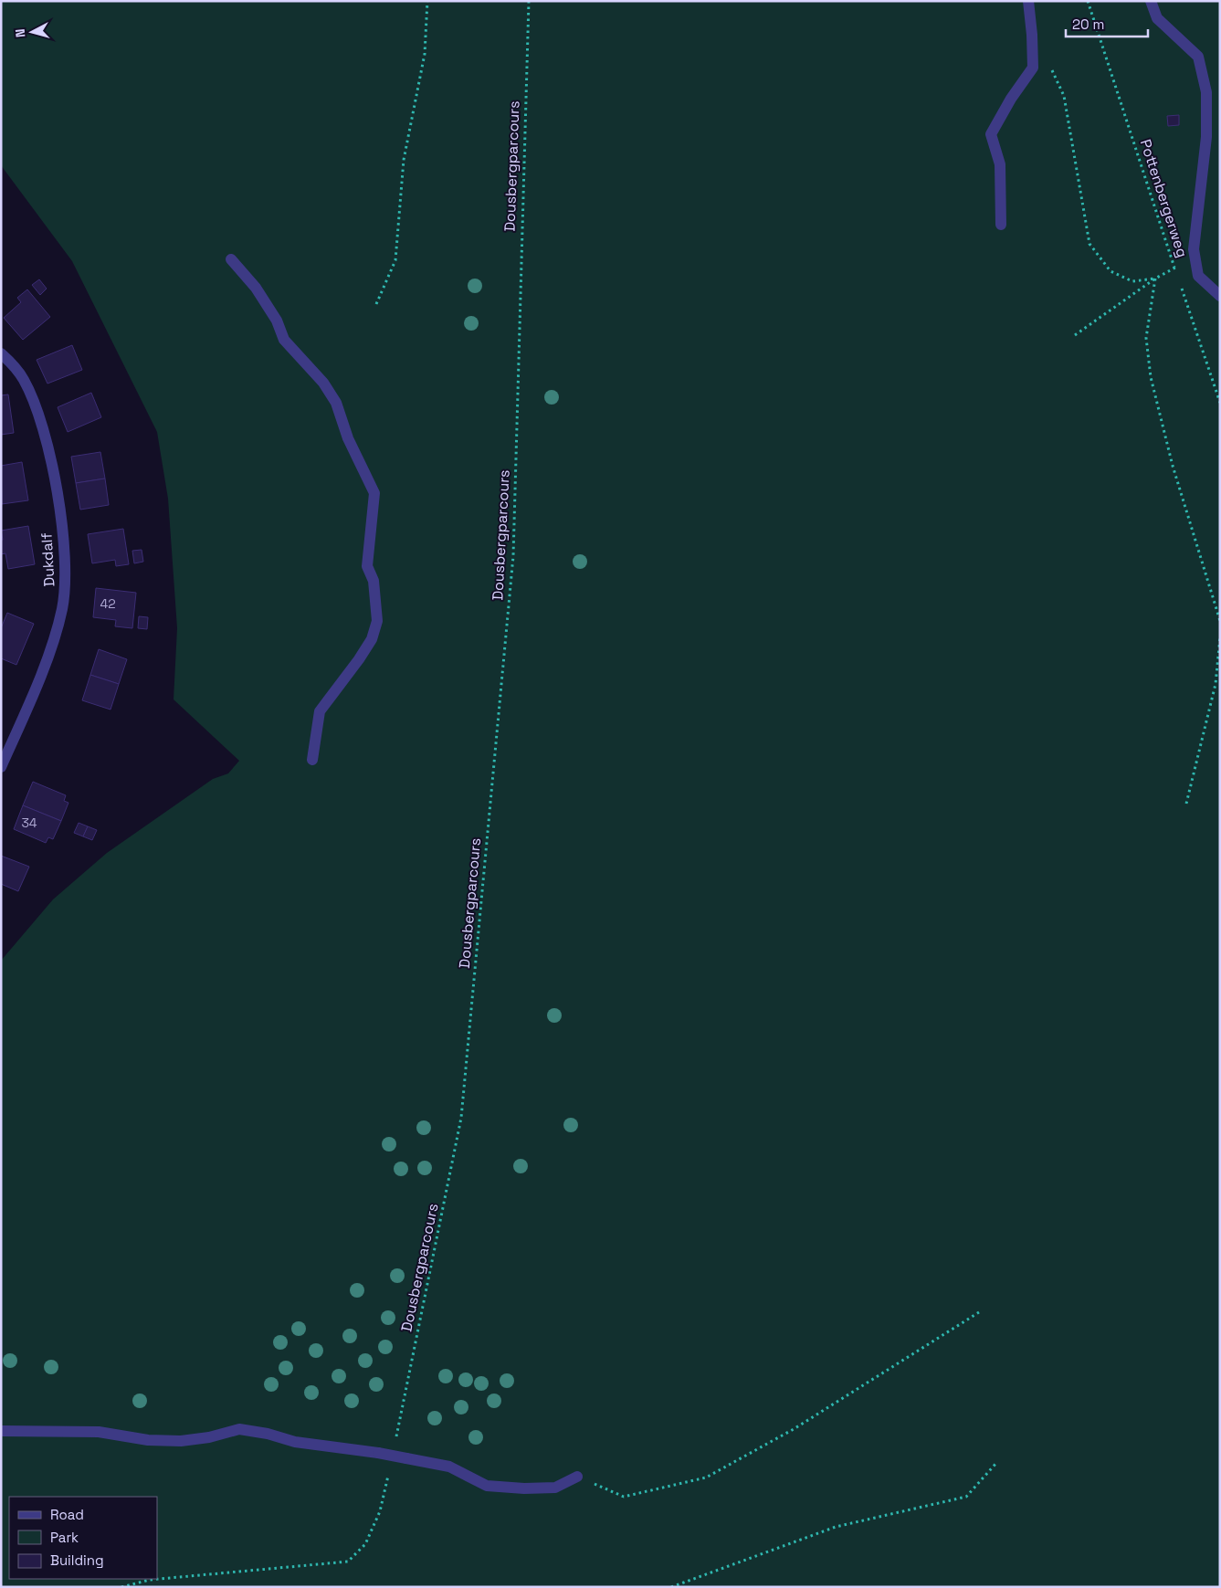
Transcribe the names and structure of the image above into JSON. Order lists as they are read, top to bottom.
{
  "streets": {
    "lane": ["Dukdalf"],
    "path": ["Dousbergparcours", "Pottenbergerweg"]
  },
  "house_numbers": ["42", "34"],
  "legend": ["Road", "Park", "Building"],
  "scale_bar": "20 m",
  "north": "left"
}
